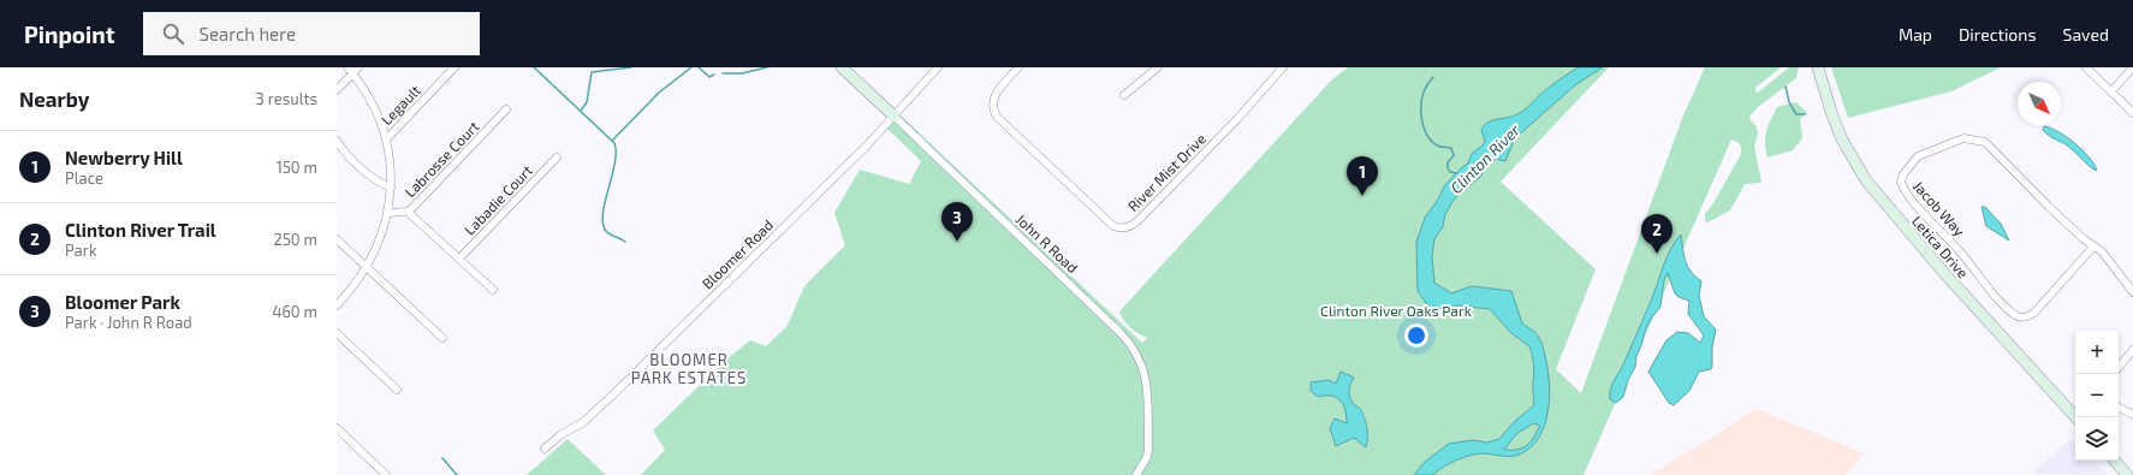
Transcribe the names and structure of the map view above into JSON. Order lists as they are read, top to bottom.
{
  "streets": {
    "street": [
      "Legault",
      "Labrosse Court",
      "River Mist Drive",
      "Labadie Court",
      "Jacob Way",
      "John R Road",
      "Letica Drive",
      "Bloomer Road"
    ]
  },
  "crossings": [
    ["John R Road", "Bloomer Road"]
  ],
  "districts": ["BLOOMER PARK ESTATES"],
  "water": ["Clinton River"],
  "parks": ["Clinton River Oaks Park"],
  "north": "bottom right",
  "page": {
    "header": "Pinpoint",
    "search": "Search here",
    "nav": ["Map", "Directions", "Saved"],
    "heading": ["Nearby", "3 results"],
    "list": [
      {
        "mark": "1",
        "name": "Newberry Hill",
        "note": "Place",
        "value": "150 m"
      },
      {
        "mark": "2",
        "name": "Clinton River Trail",
        "note": "Park",
        "value": "250 m"
      },
      {
        "mark": "3",
        "name": "Bloomer Park",
        "note": "Park · John R Road",
        "value": "460 m"
      }
    ],
    "pins": ["1", "3", "2"],
    "map_buttons": ["+", "−"]
  }
}
